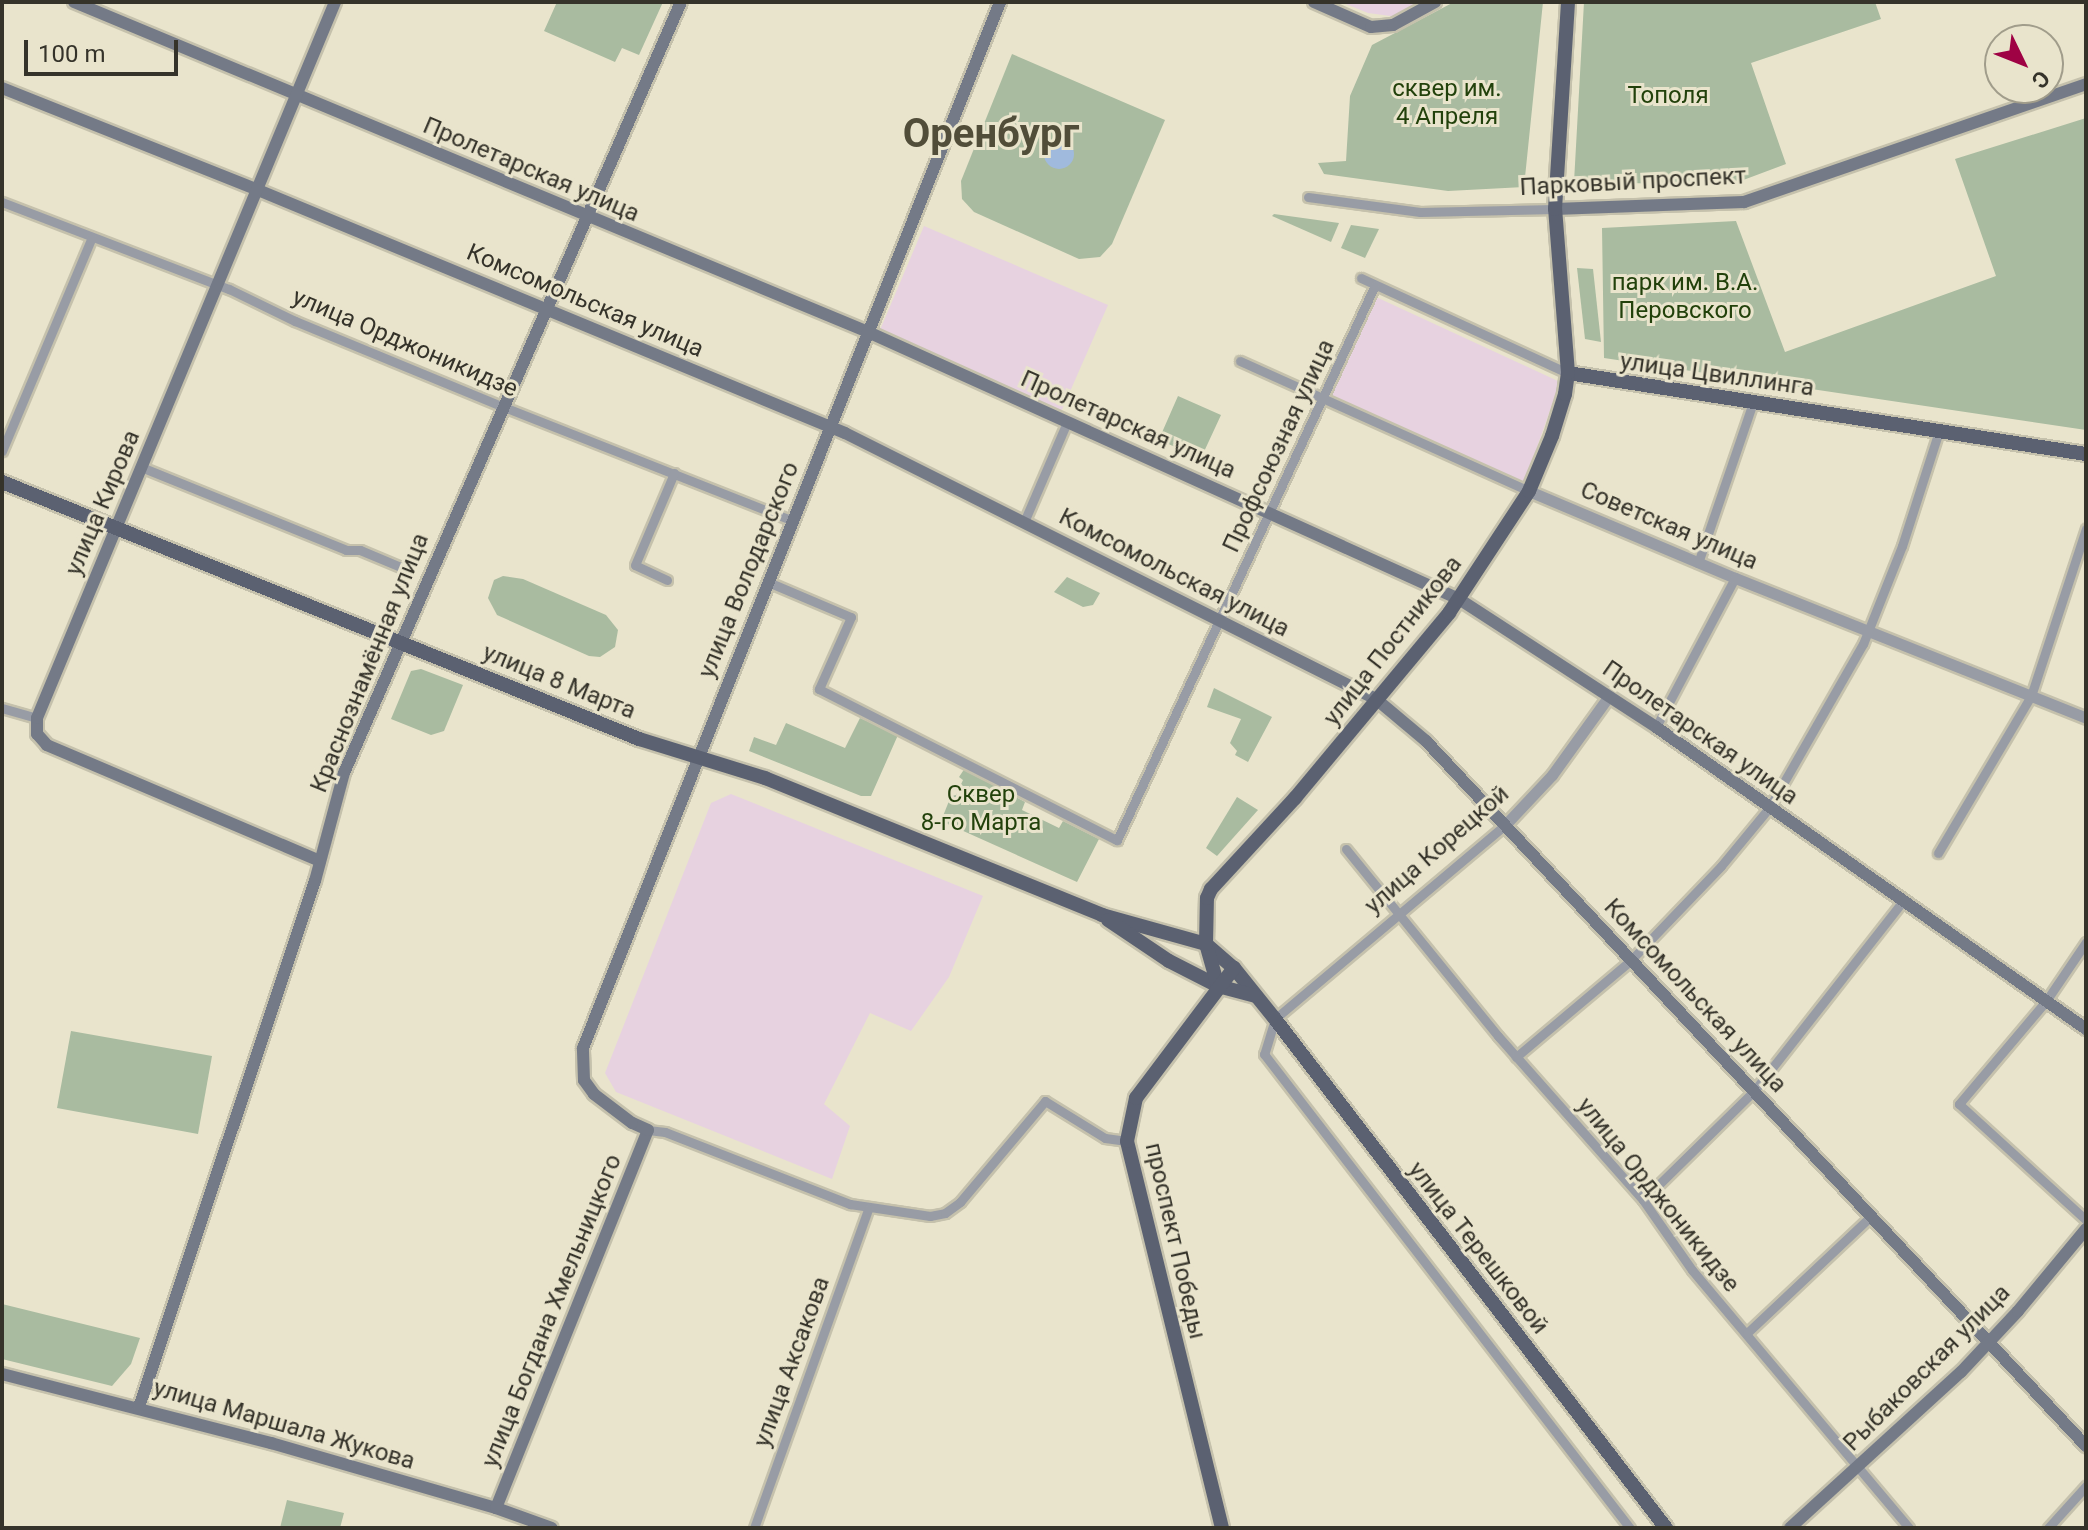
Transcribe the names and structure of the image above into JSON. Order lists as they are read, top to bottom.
{
  "streets": {
    "main road": [
      "Пролетарская улица",
      "Парковый проспект",
      "Комсомольская улица",
      "улица Цвиллинга",
      "улица Кирова",
      "улица Володарского",
      "улица Постникова",
      "Краснознамённая улица",
      "улица 8 Марта",
      "проспект Победы",
      "улица Терешковой",
      "улица Богдана Хмельницкого",
      "Рыбаковская улица",
      "улица Маршала Жукова"
    ],
    "street": [
      "улица Орджоникидзе",
      "Профсоюзная улица",
      "Советская улица",
      "улица Корецкой",
      "улица Аксакова"
    ]
  },
  "crossings": [
    ["Пролетарская улица", "Профсоюзная улица"],
    ["Пролетарская улица", "улица Кирова"],
    ["Пролетарская улица", "улица Володарского"],
    ["Пролетарская улица", "улица Постникова"],
    ["Пролетарская улица", "Краснознамённая улица"],
    ["Пролетарская улица", "улица Корецкой"],
    ["Парковый проспект", "улица Постникова"],
    ["Комсомольская улица", "Профсоюзная улица"],
    ["Комсомольская улица", "улица Кирова"],
    ["Комсомольская улица", "улица Володарского"],
    ["Комсомольская улица", "улица Постникова"],
    ["Комсомольская улица", "Краснознамённая улица"],
    ["Комсомольская улица", "улица Корецкой"],
    ["Комсомольская улица", "Рыбаковская улица"],
    ["улица Орджоникидзе", "улица Кирова"],
    ["улица Орджоникидзе", "улица Володарского"],
    ["улица Орджоникидзе", "Краснознамённая улица"],
    ["улица Орджоникидзе", "улица Корецкой"],
    ["улица Орджоникидзе", "Рыбаковская улица"],
    ["улица Цвиллинга", "Профсоюзная улица"],
    ["улица Цвиллинга", "улица Постникова"],
    ["Профсоюзная улица", "Советская улица"],
    ["Профсоюзная улица", "улица Володарского"],
    ["улица Кирова", "улица 8 Марта"],
    ["Советская улица", "улица Постникова"],
    ["улица Володарского", "улица 8 Марта"],
    ["улица Володарского", "улица Богдана Хмельницкого"],
    ["улица Постникова", "улица 8 Марта"],
    ["улица Постникова", "улица Терешковой"],
    ["Краснознамённая улица", "улица 8 Марта"],
    ["Краснознамённая улица", "улица Маршала Жукова"],
    ["улица 8 Марта", "проспект Победы"],
    ["улица 8 Марта", "улица Терешковой"],
    ["улица Корецкой", "улица Терешковой"],
    ["проспект Победы", "улица Терешковой"],
    ["улица Богдана Хмельницкого", "улица Маршала Жукова"]
  ],
  "districts": ["Оренбург"],
  "parks": [
    "сквер им. 4 Апреля",
    "Тополя",
    "парк им. В.А. Перовского",
    "Сквер 8-го Марта"
  ],
  "scale_bar": "100 m",
  "north": "bottom right"
}
